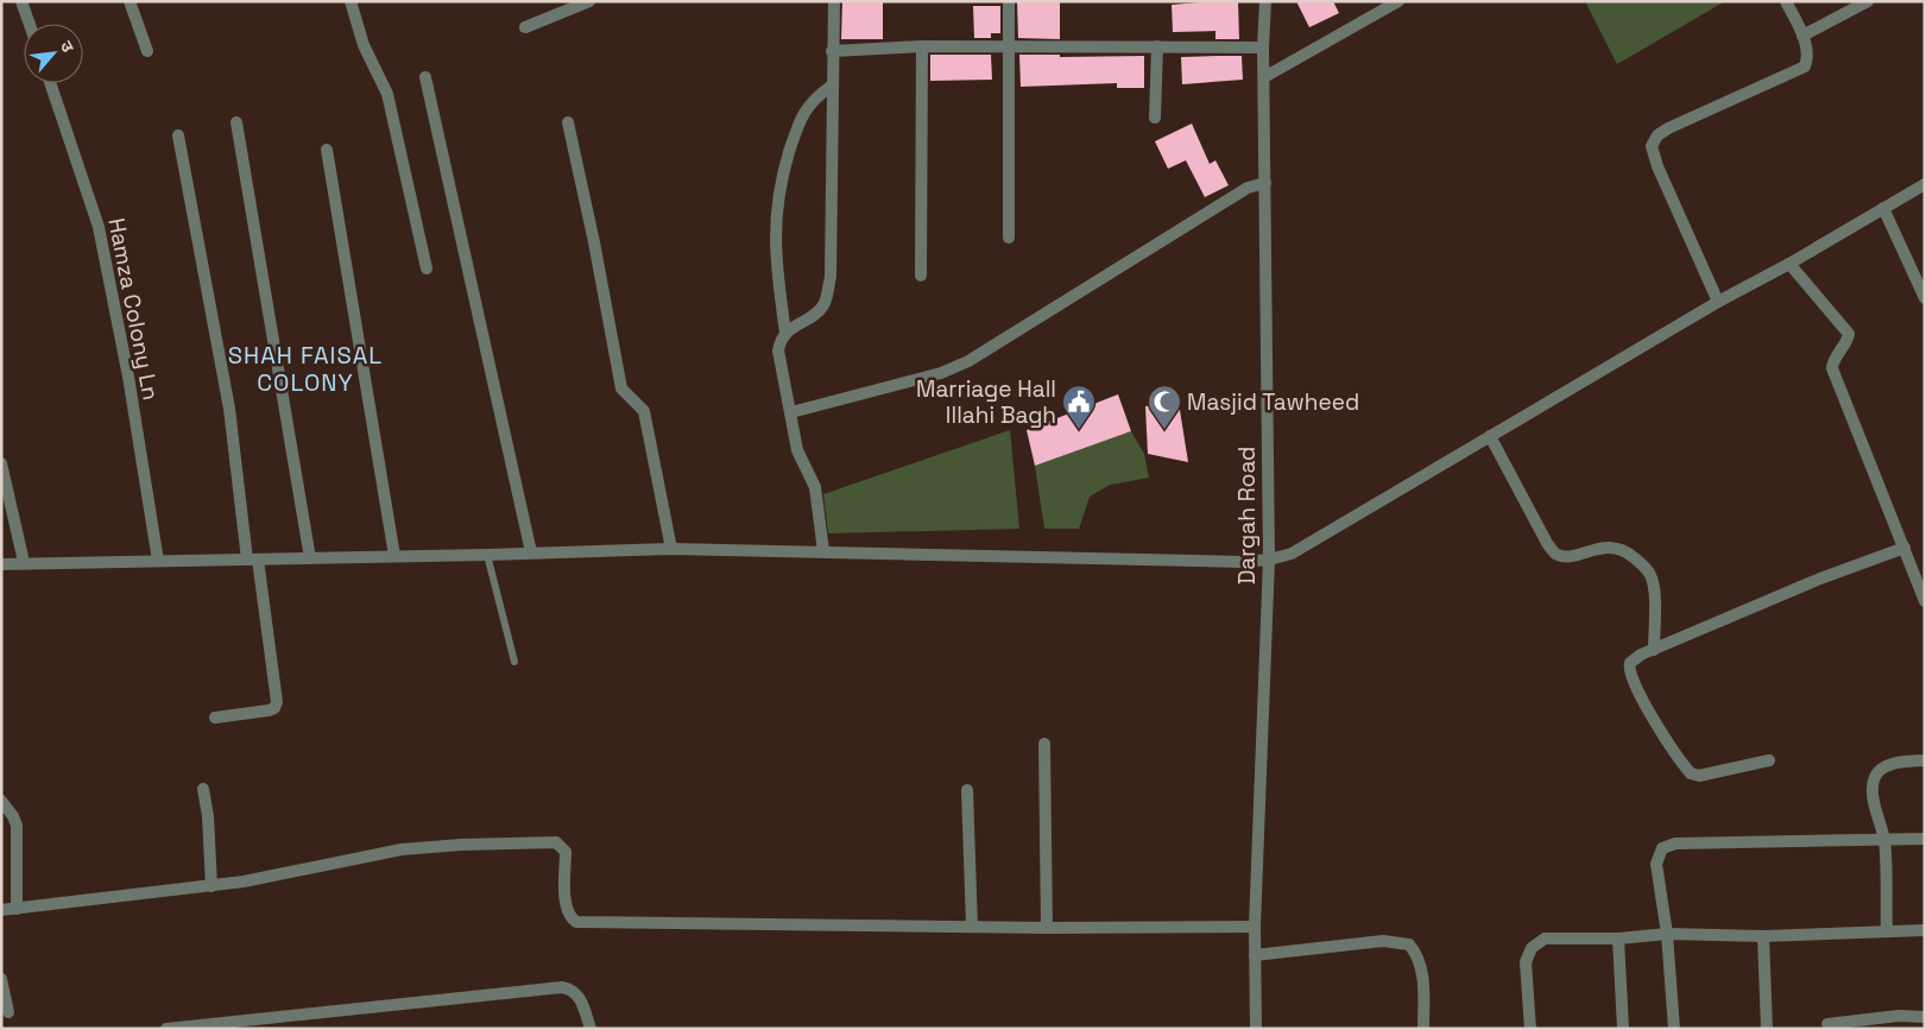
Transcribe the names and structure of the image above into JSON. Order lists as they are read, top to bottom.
{
  "streets": {
    "street": ["Hamza Colony Ln", "Dargah Road"]
  },
  "districts": ["SHAH FAISAL COLONY"],
  "places": {
    "public building": ["Marriage Hall Illahi Bagh"],
    "mosque": ["Masjid Tawheed"]
  },
  "north": "top right"
}
